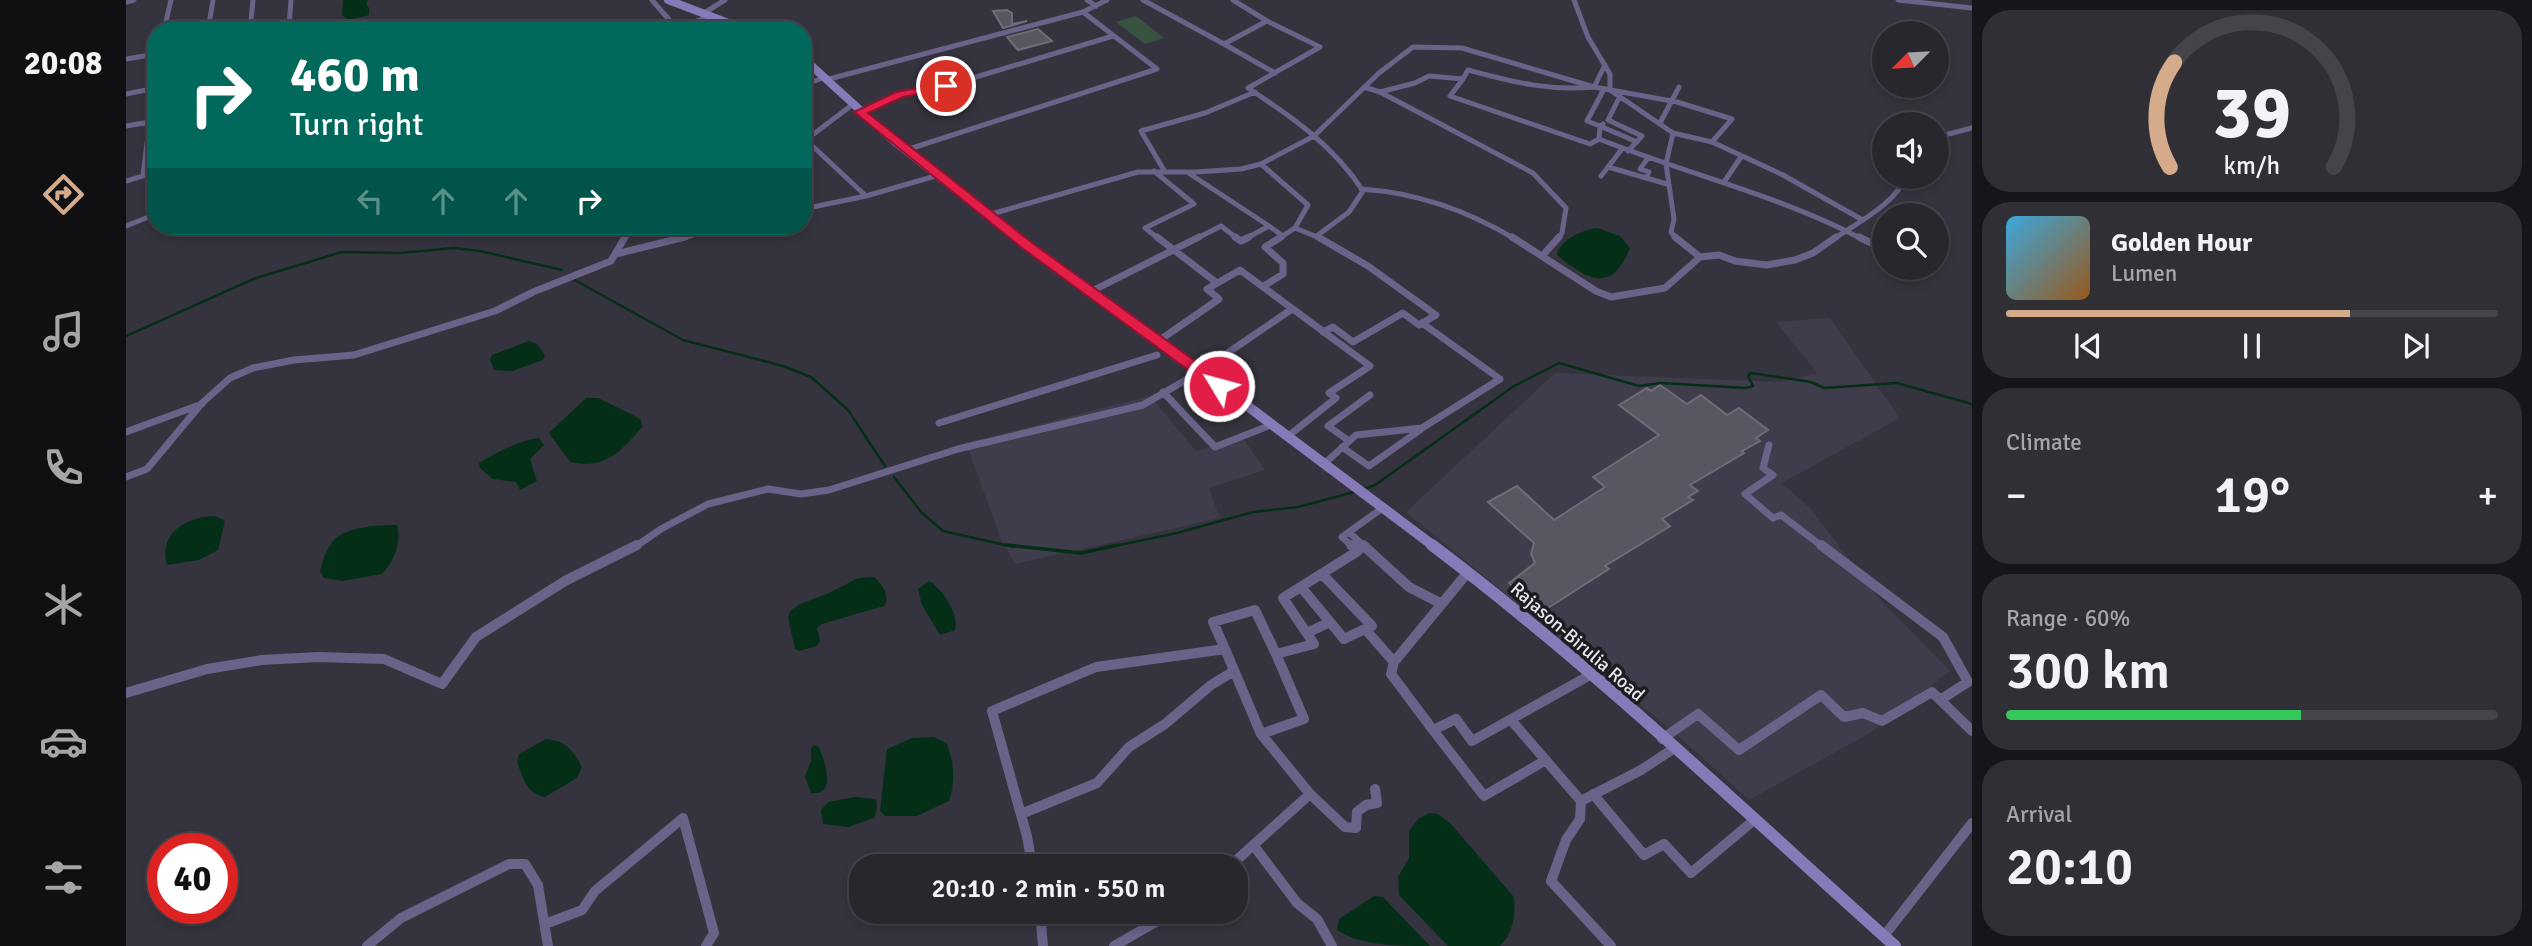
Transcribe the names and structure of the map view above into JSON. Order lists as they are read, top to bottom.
{
  "streets": {
    "street": ["Rajason-Birulia Road"]
  },
  "north": "bottom left",
  "page": {
    "tabs": "20:08",
    "turn": ["460 m", "Turn right"],
    "song": ["Golden Hour", "Lumen"],
    "tile": [
      "Climate",
      ["Range · 60%", "300 km"],
      ["Arrival", "20:10"]
    ],
    "heat": ["−", "19°", "+"],
    "limit": "40",
    "trip": "20:10 · 2 min · 550 m",
    "gauge": ["39", "km/h"]
  }
}
